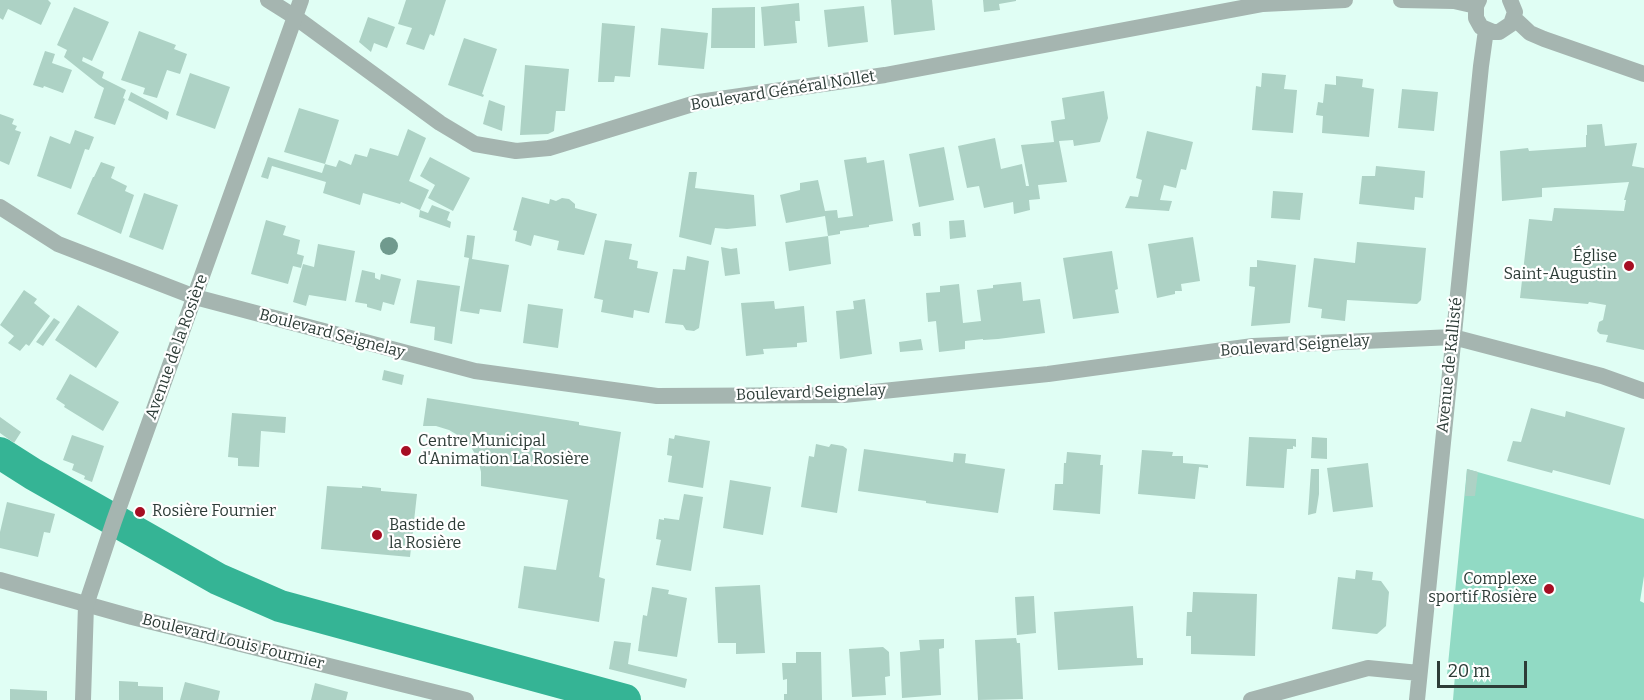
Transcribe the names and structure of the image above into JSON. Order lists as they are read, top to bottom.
{
  "streets": {
    "street": [
      "Boulevard Général Nollet",
      "Boulevard Seignelay",
      "Avenue de la Rosière",
      "Avenue de Kallisté",
      "Boulevard Louis Fournier"
    ]
  },
  "crossings": [
    ["Boulevard Général Nollet", "Avenue de la Rosière"],
    ["Boulevard Seignelay", "Avenue de la Rosière"],
    ["Boulevard Seignelay", "Avenue de Kallisté"],
    ["Avenue de la Rosière", "Boulevard Louis Fournier"]
  ],
  "places": [
    "Église Saint-Augustin",
    "Centre Municipal d'Animation La Rosière",
    "Rosière Fournier",
    "Bastide de la Rosière",
    "Complexe sportif Rosière"
  ],
  "scale_bar": "20 m"
}
